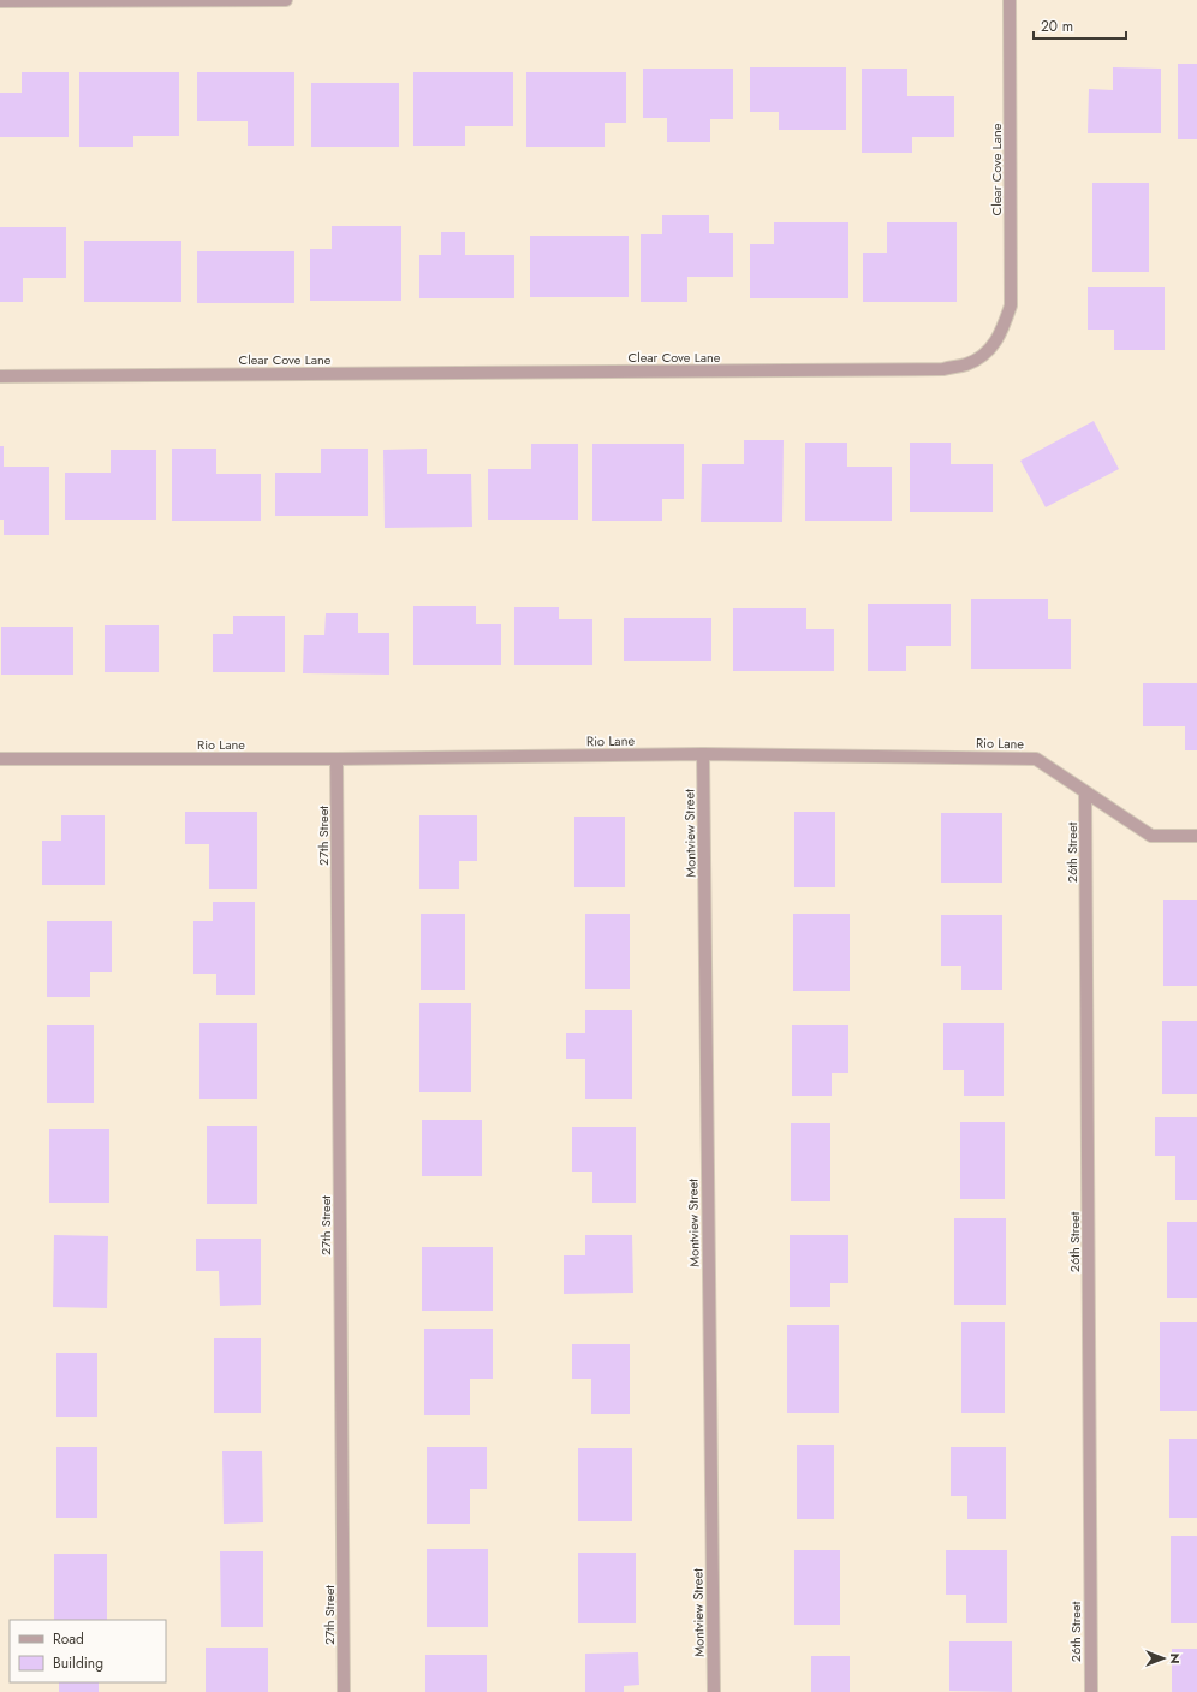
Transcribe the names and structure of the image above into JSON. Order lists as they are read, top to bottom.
{
  "streets": {
    "street": [
      "Clear Cove Lane",
      "Rio Lane",
      "Montview Street",
      "27th Street",
      "26th Street"
    ]
  },
  "crossings": [
    ["Rio Lane", "Montview Street"],
    ["Rio Lane", "27th Street"],
    ["Rio Lane", "26th Street"]
  ],
  "legend": ["Road", "Building"],
  "scale_bar": "20 m",
  "north": "right"
}
